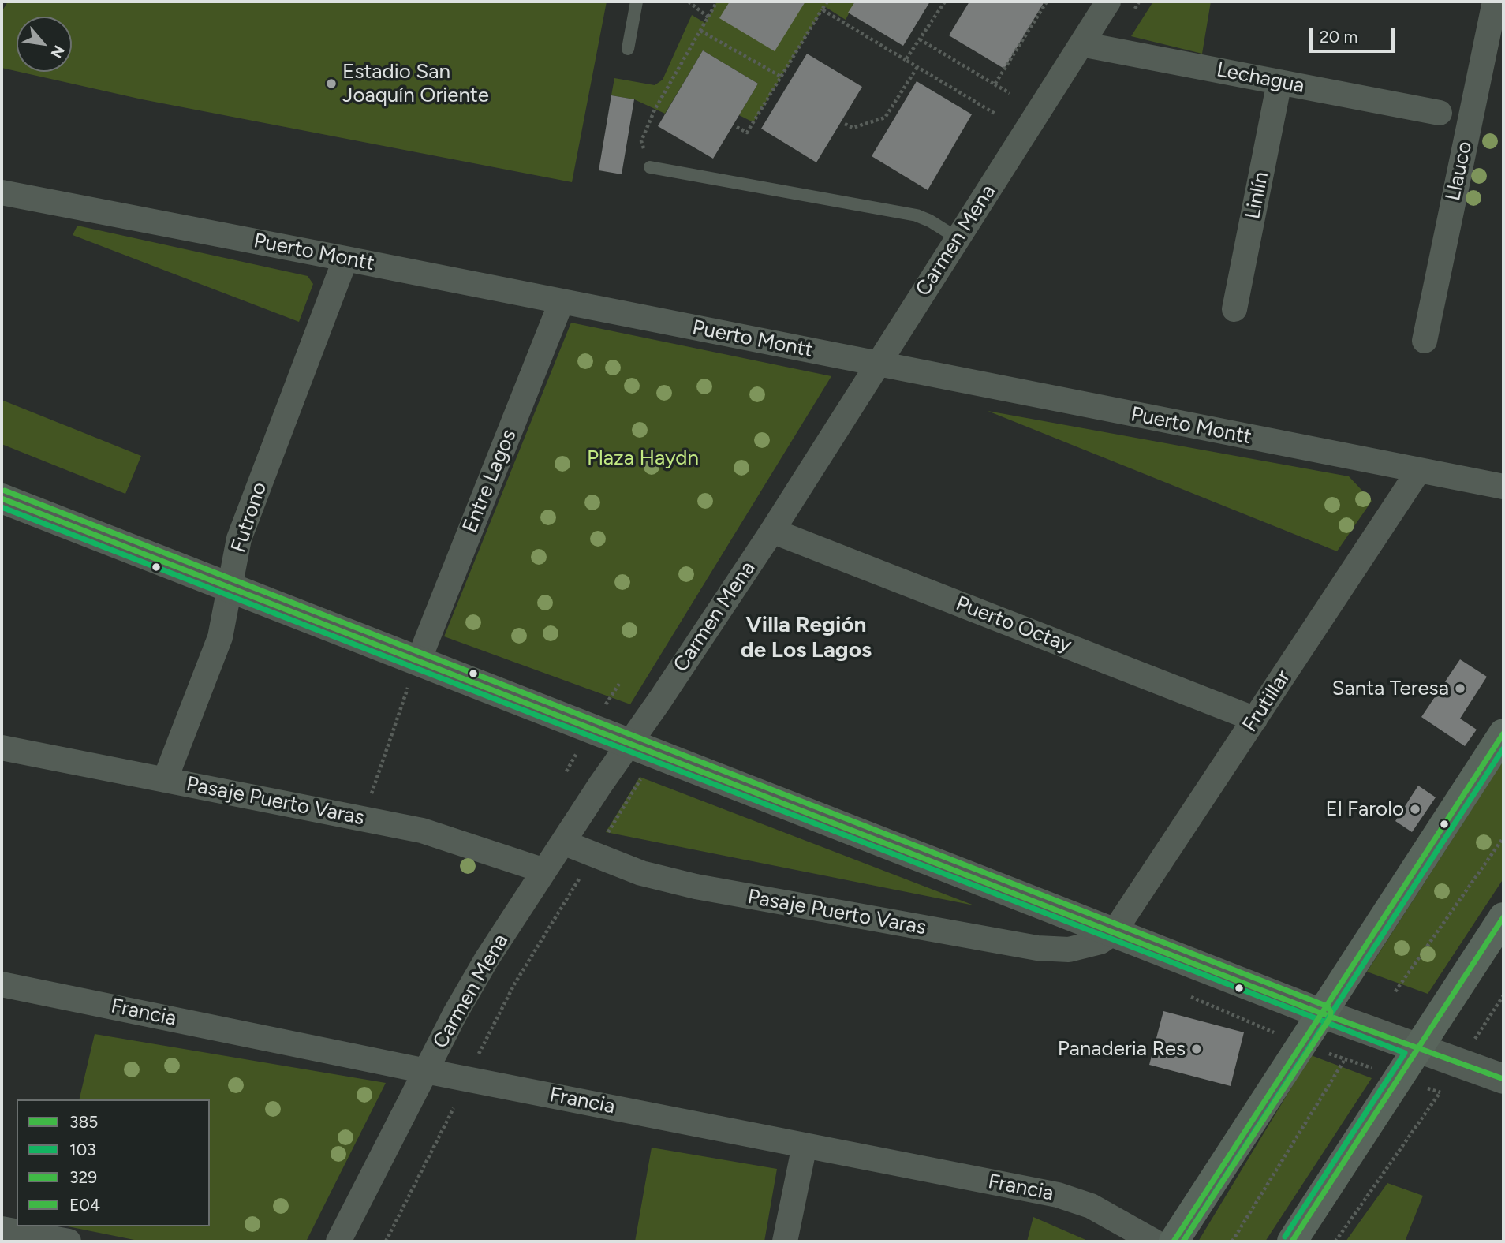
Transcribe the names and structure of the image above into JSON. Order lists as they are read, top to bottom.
{
  "streets": {
    "street": [
      "Lechagua",
      "Llauco",
      "Linlín",
      "Carmen Mena",
      "Puerto Montt",
      "Entre Lagos",
      "Futrono",
      "Puerto Octay",
      "Frutillar",
      "Pasaje Puerto Varas",
      "Francia"
    ]
  },
  "crossings": [
    ["Lechagua", "Linlín"],
    ["Lechagua", "Carmen Mena"],
    ["Carmen Mena", "Puerto Montt"],
    ["Carmen Mena", "Puerto Octay"],
    ["Carmen Mena", "Pasaje Puerto Varas"],
    ["Carmen Mena", "Francia"],
    ["Puerto Montt", "Entre Lagos"],
    ["Puerto Montt", "Futrono"],
    ["Puerto Montt", "Frutillar"],
    ["Futrono", "Pasaje Puerto Varas"],
    ["Puerto Octay", "Frutillar"],
    ["Frutillar", "Pasaje Puerto Varas"]
  ],
  "districts": ["Villa Región de Los Lagos"],
  "parks": ["Plaza Haydn"],
  "places": [
    "Estadio San Joaquín Oriente",
    "Santa Teresa",
    "El Farolo",
    "Panaderia Res"
  ],
  "lines": [
    "transit line 329",
    "transit line 385",
    "transit line 103",
    "transit line E04"
  ],
  "legend": [
    "385",
    "103",
    "329",
    "E04"
  ],
  "scale_bar": "20 m",
  "north": "bottom right"
}
